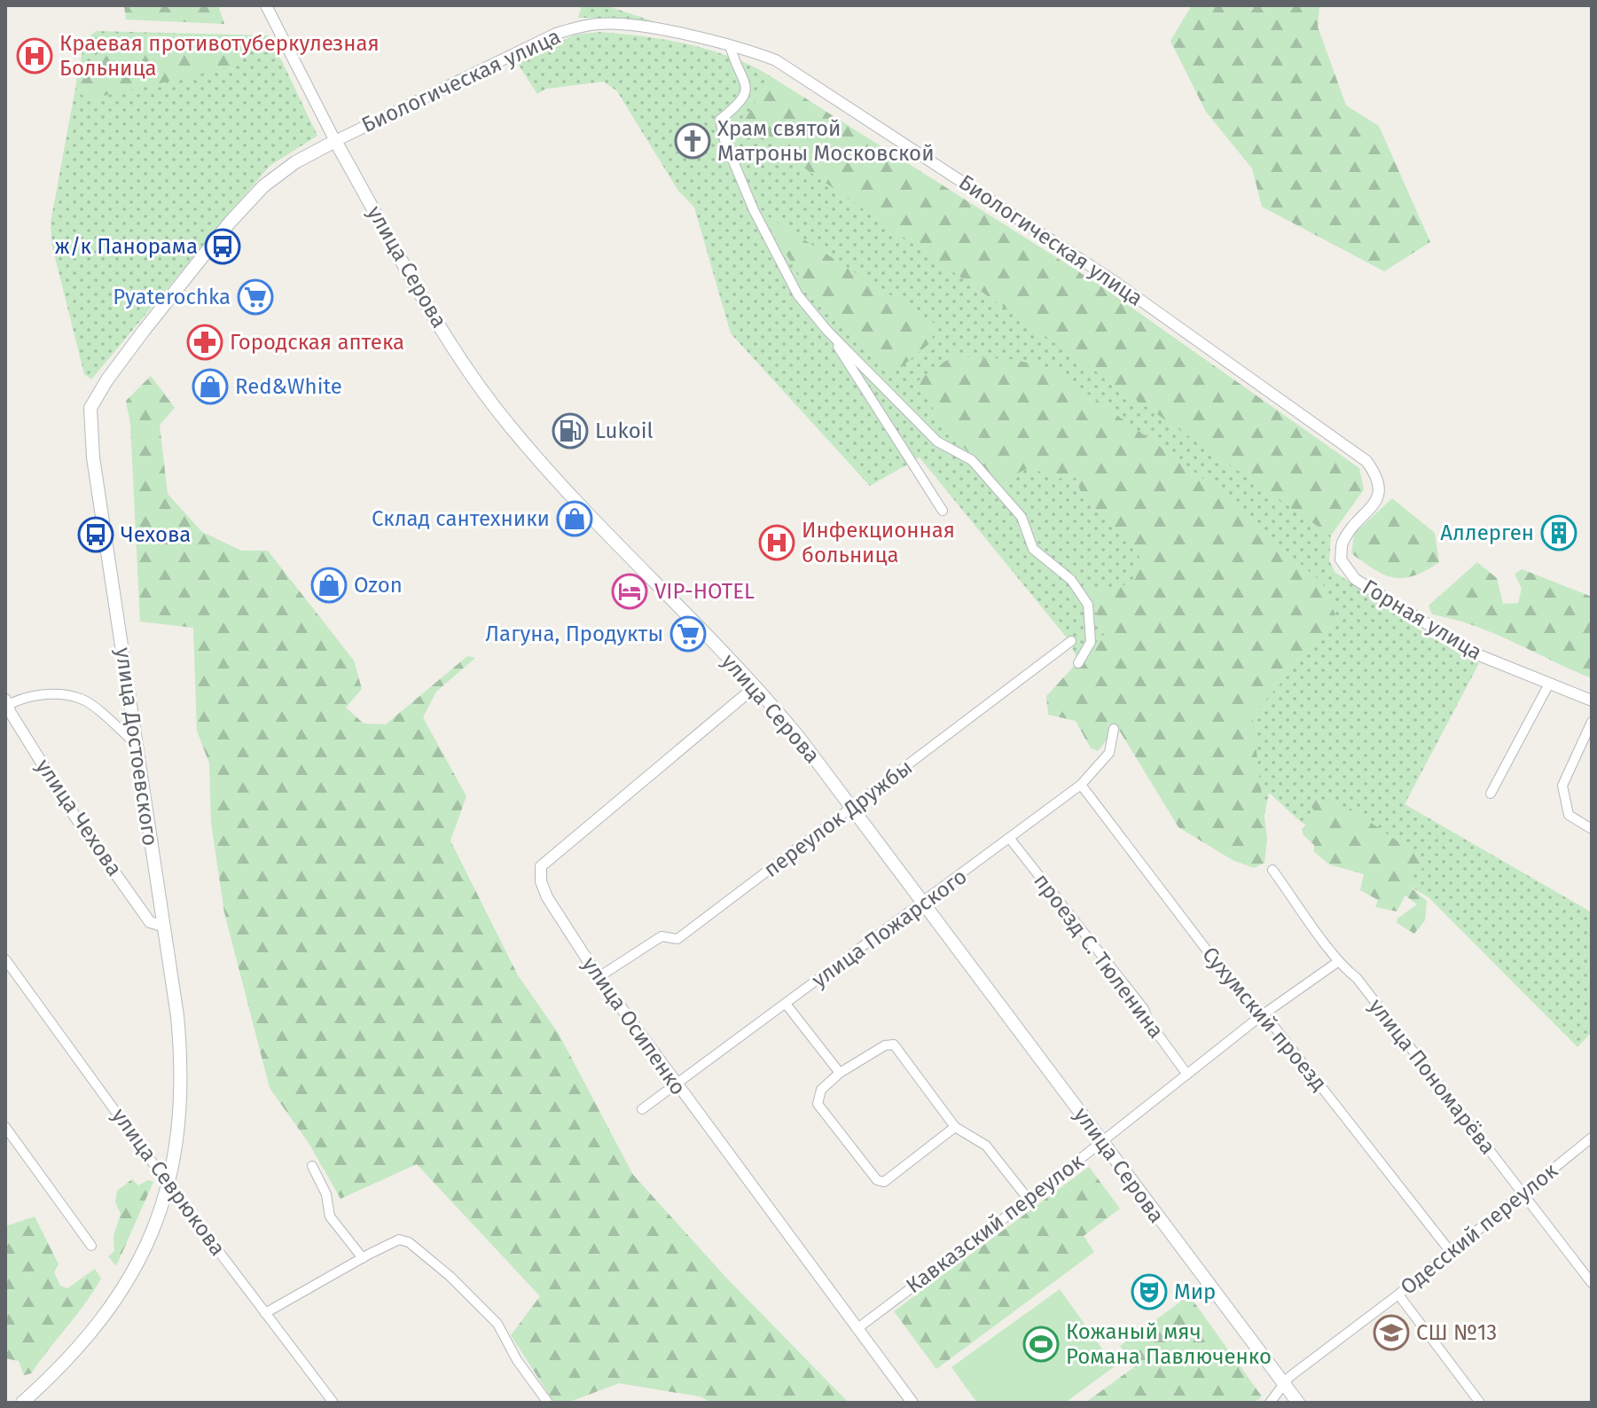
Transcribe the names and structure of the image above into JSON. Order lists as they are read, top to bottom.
{
  "streets": {
    "main road": ["улица Серова", "улица Достоевского"],
    "street": [
      "Биологическая улица",
      "Горная улица",
      "улица Чехова",
      "переулок Дружбы",
      "улица Пожарского",
      "проезд С. Тюленина",
      "Сухумский проезд",
      "улица Осипенко",
      "улица Пономарёва",
      "улица Севрюкова",
      "Кавказский переулок",
      "Одесский переулок"
    ]
  },
  "crossings": [
    ["Биологическая улица", "улица Серова"],
    ["Биологическая улица", "Горная улица"],
    ["Биологическая улица", "улица Достоевского"],
    ["улица Серова", "улица Достоевского"],
    ["улица Серова", "переулок Дружбы"],
    ["улица Серова", "улица Пожарского"],
    ["улица Серова", "улица Осипенко"],
    ["улица Серова", "Кавказский переулок"],
    ["улица Серова", "Одесский переулок"],
    ["улица Достоевского", "улица Чехова"],
    ["улица Достоевского", "улица Севрюкова"],
    ["переулок Дружбы", "улица Осипенко"],
    ["улица Пожарского", "проезд С. Тюленина"],
    ["улица Пожарского", "Сухумский проезд"],
    ["улица Пожарского", "улица Осипенко"],
    ["проезд С. Тюленина", "Кавказский переулок"],
    ["Сухумский проезд", "Кавказский переулок"],
    ["Сухумский проезд", "Одесский переулок"],
    ["улица Осипенко", "Кавказский переулок"],
    ["улица Пономарёва", "Кавказский переулок"],
    ["улица Пономарёва", "Одесский переулок"]
  ],
  "places": {
    "hospital": ["Краевая противотуберкулезная Больница", "Инфекционная больница"],
    "church": ["Храм святой Матроны Московской"],
    "bus stop": ["ж/к Панорама", "Чехова"],
    "supermarket": ["Pyaterochka", "Лагуна, Продукты"],
    "pharmacy": ["Городская аптека"],
    "shop": ["Red&White", "Склад сантехники", "Ozon"],
    "fuel station": ["Lukoil"],
    "building": ["Аллерген"],
    "hotel": ["VIP-HOTEL"],
    "theatre": ["Мир"],
    "school or university": ["СШ №13"],
    "sports": ["Кожаный мяч Романа Павлюченко"]
  }
}
